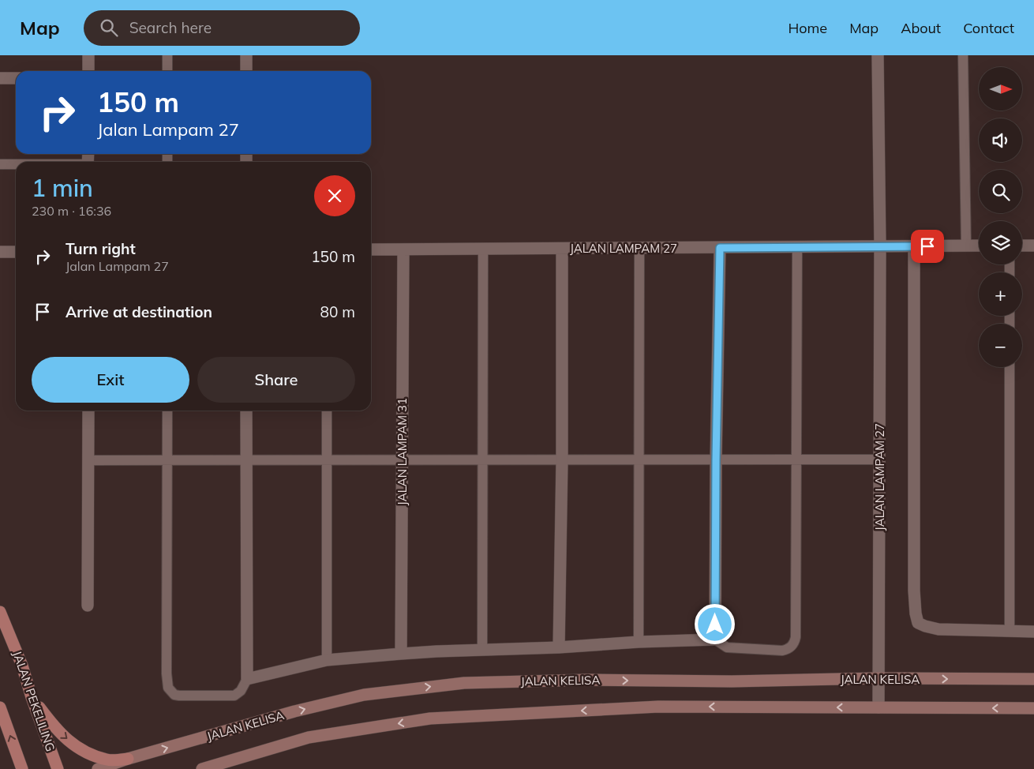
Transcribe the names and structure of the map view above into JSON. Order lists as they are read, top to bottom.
{
  "streets": {
    "main road": ["JALAN KELISA", "JALAN PEKELILING"],
    "street": ["JALAN LAMPAM 27", "JALAN LAMPAM 31"]
  },
  "crossings": [
    ["JALAN LAMPAM 27", "JALAN LAMPAM 31"],
    ["JALAN LAMPAM 27", "JALAN KELISA"]
  ],
  "north": "right",
  "page": {
    "header": "Map",
    "search": "Search here",
    "nav": [
      "Home",
      "Map",
      "About",
      "Contact"
    ],
    "map_buttons": ["+", "−"],
    "turn": ["150 m", "Jalan Lampam 27"],
    "heading": ["1 min", "230 m · 16:36"],
    "list": [
      {
        "name": "Turn right",
        "note": "Jalan Lampam 27",
        "value": "150 m"
      },
      {
        "name": "Arrive at destination",
        "value": "80 m"
      }
    ],
    "buttons": ["Exit", "Share"]
  }
}
